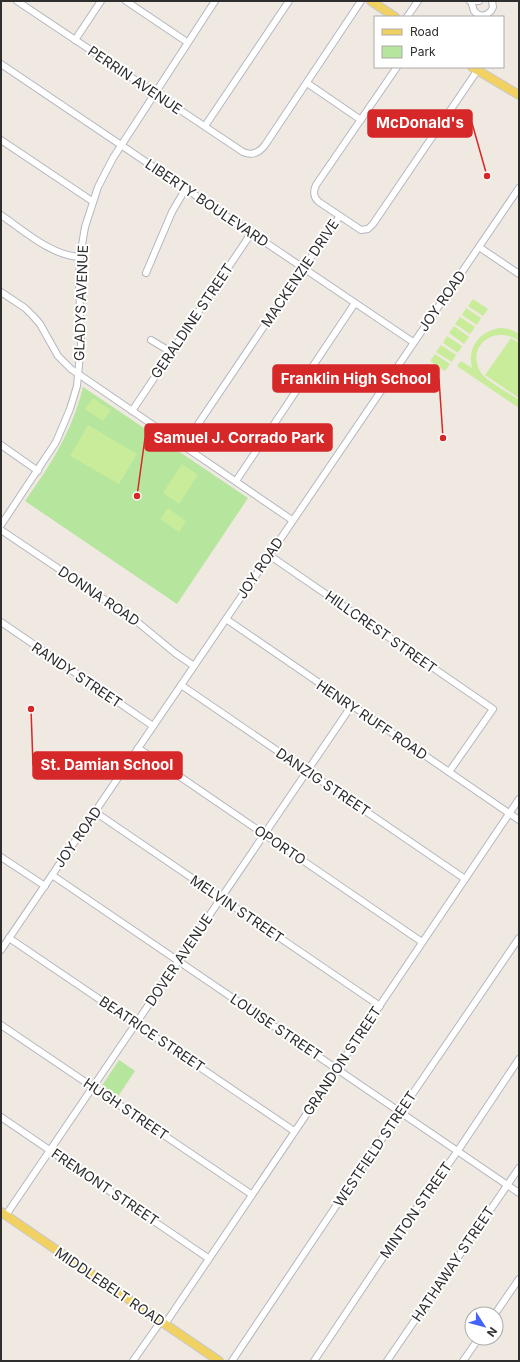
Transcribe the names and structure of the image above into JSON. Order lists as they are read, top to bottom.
{
  "streets": {
    "main road": ["MIDDLEBELT ROAD"],
    "street": [
      "PERRIN AVENUE",
      "LIBERTY BOULEVARD",
      "MACKENZIE DRIVE",
      "JOY ROAD",
      "GLADYS AVENUE",
      "GERALDINE STREET",
      "DONNA ROAD",
      "HILLCREST STREET",
      "RANDY STREET",
      "HENRY RUFF ROAD",
      "DANZIG STREET",
      "OPORTO",
      "MELVIN STREET",
      "DOVER AVENUE",
      "LOUISE STREET",
      "BEATRICE STREET",
      "GRANDON STREET",
      "HUGH STREET",
      "WESTFIELD STREET",
      "FREMONT STREET",
      "MINTON STREET",
      "HATHAWAY STREET"
    ]
  },
  "crossings": [
    ["PERRIN AVENUE", "GLADYS AVENUE"],
    ["LIBERTY BOULEVARD", "MACKENZIE DRIVE"],
    ["LIBERTY BOULEVARD", "JOY ROAD"],
    ["LIBERTY BOULEVARD", "GLADYS AVENUE"],
    ["LIBERTY BOULEVARD", "GERALDINE STREET"],
    ["JOY ROAD", "DONNA ROAD"],
    ["JOY ROAD", "HILLCREST STREET"],
    ["JOY ROAD", "RANDY STREET"],
    ["JOY ROAD", "HENRY RUFF ROAD"],
    ["JOY ROAD", "DANZIG STREET"],
    ["JOY ROAD", "OPORTO"],
    ["JOY ROAD", "MELVIN STREET"],
    ["JOY ROAD", "LOUISE STREET"],
    ["JOY ROAD", "BEATRICE STREET"],
    ["HILLCREST STREET", "HENRY RUFF ROAD"],
    ["HENRY RUFF ROAD", "DOVER AVENUE"],
    ["HENRY RUFF ROAD", "GRANDON STREET"],
    ["DANZIG STREET", "DOVER AVENUE"],
    ["DANZIG STREET", "GRANDON STREET"],
    ["OPORTO", "DOVER AVENUE"],
    ["OPORTO", "GRANDON STREET"],
    ["MELVIN STREET", "DOVER AVENUE"],
    ["MELVIN STREET", "GRANDON STREET"],
    ["DOVER AVENUE", "LOUISE STREET"],
    ["DOVER AVENUE", "BEATRICE STREET"],
    ["DOVER AVENUE", "HUGH STREET"],
    ["DOVER AVENUE", "FREMONT STREET"],
    ["DOVER AVENUE", "MIDDLEBELT ROAD"],
    ["LOUISE STREET", "GRANDON STREET"],
    ["LOUISE STREET", "WESTFIELD STREET"],
    ["LOUISE STREET", "MINTON STREET"],
    ["LOUISE STREET", "HATHAWAY STREET"],
    ["BEATRICE STREET", "GRANDON STREET"],
    ["GRANDON STREET", "HUGH STREET"],
    ["GRANDON STREET", "FREMONT STREET"],
    ["GRANDON STREET", "MIDDLEBELT ROAD"]
  ],
  "places": [
    "McDonald's",
    "Franklin High School",
    "Samuel J. Corrado Park",
    "St. Damian School"
  ],
  "legend": ["Road", "Park"],
  "north": "bottom right"
}
